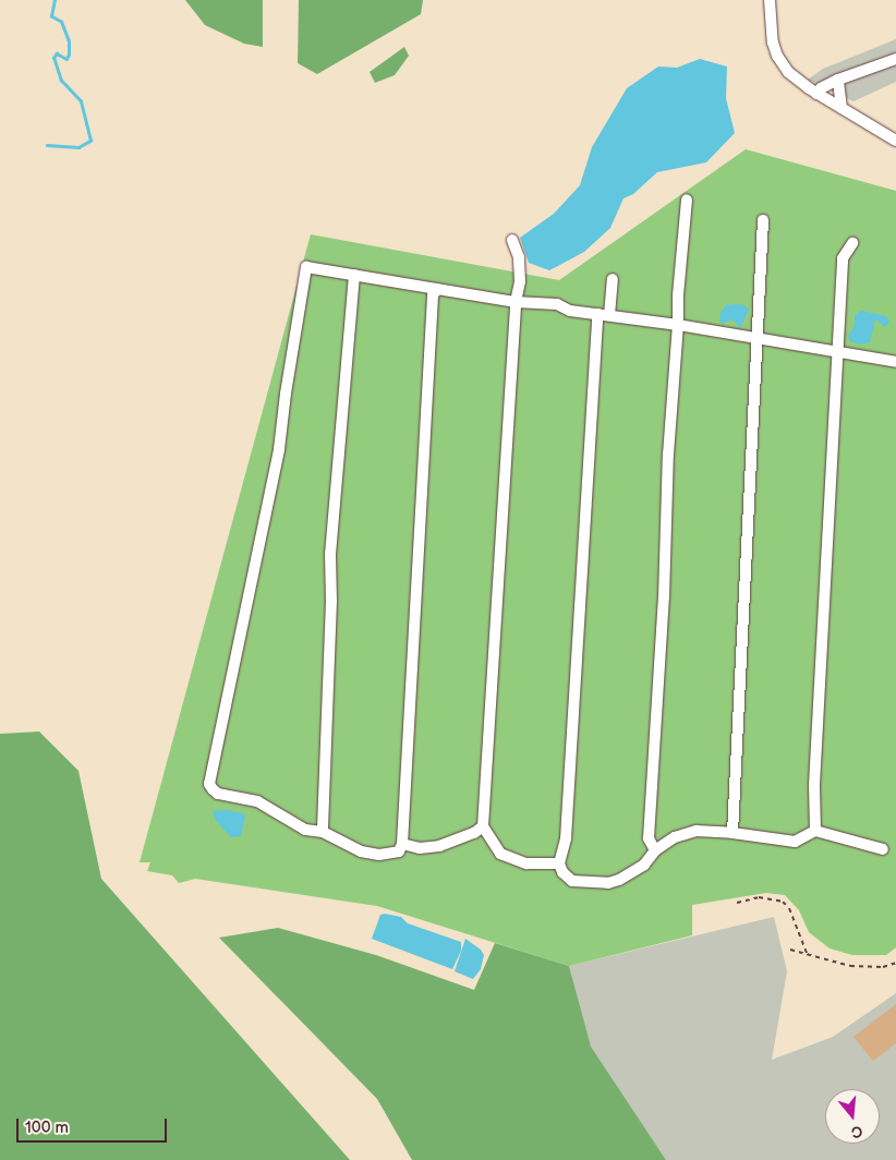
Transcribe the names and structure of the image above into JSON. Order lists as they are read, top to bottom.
{
  "scale_bar": "100 m",
  "north": "bottom"
}
